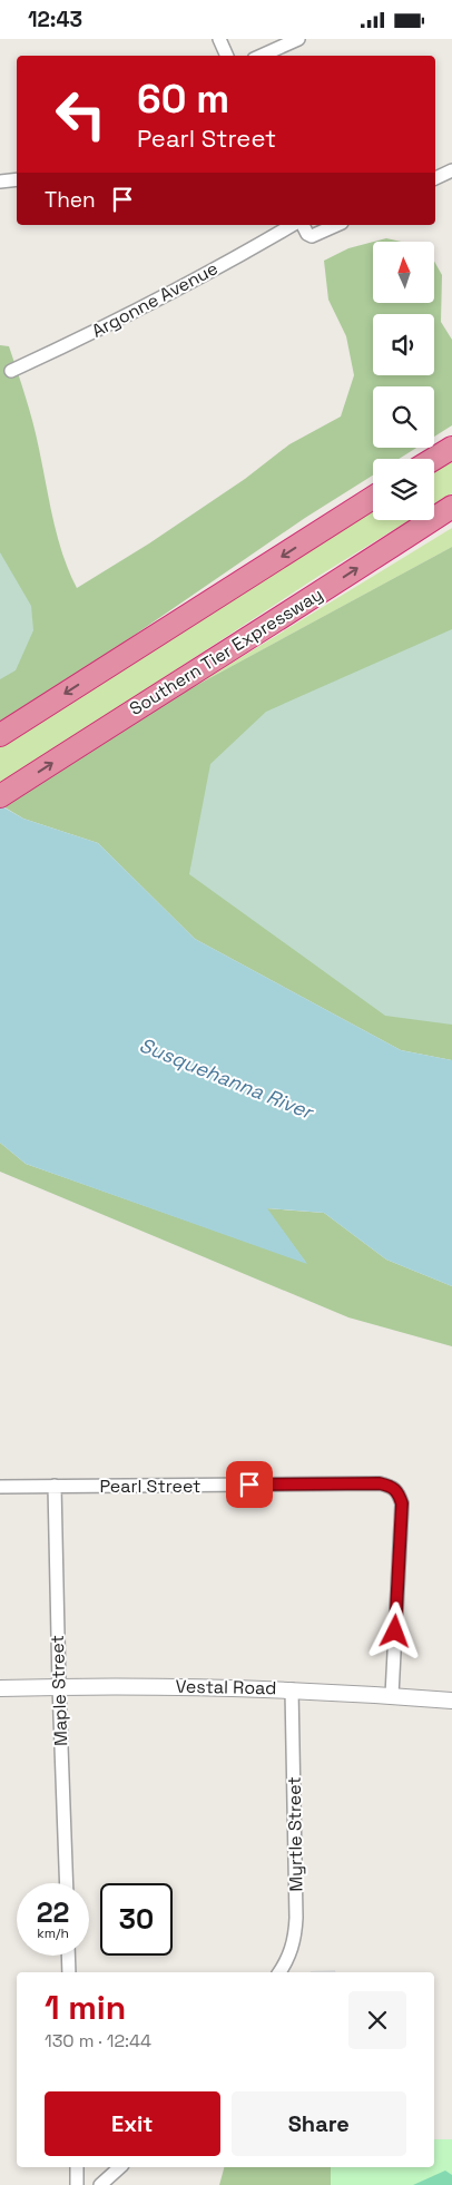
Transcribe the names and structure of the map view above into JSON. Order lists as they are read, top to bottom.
{
  "streets": {
    "highway": ["Southern Tier Expressway"],
    "street": [
      "Argonne Avenue",
      "Pearl Street",
      "Vestal Road",
      "Maple Street",
      "Myrtle Street"
    ]
  },
  "crossings": [
    ["Pearl Street", "Vestal Road"],
    ["Pearl Street", "Maple Street"],
    ["Vestal Road", "Maple Street"],
    ["Vestal Road", "Myrtle Street"]
  ],
  "water": ["Susquehanna River"],
  "north": "top",
  "page": {
    "status": "12:43",
    "turn": ["60 m", "Pearl Street"],
    "then": "Then",
    "speed": "22 km/h",
    "limit": "30",
    "heading": ["1 min", "130 m · 12:44"],
    "buttons": ["Exit", "Share"]
  }
}
